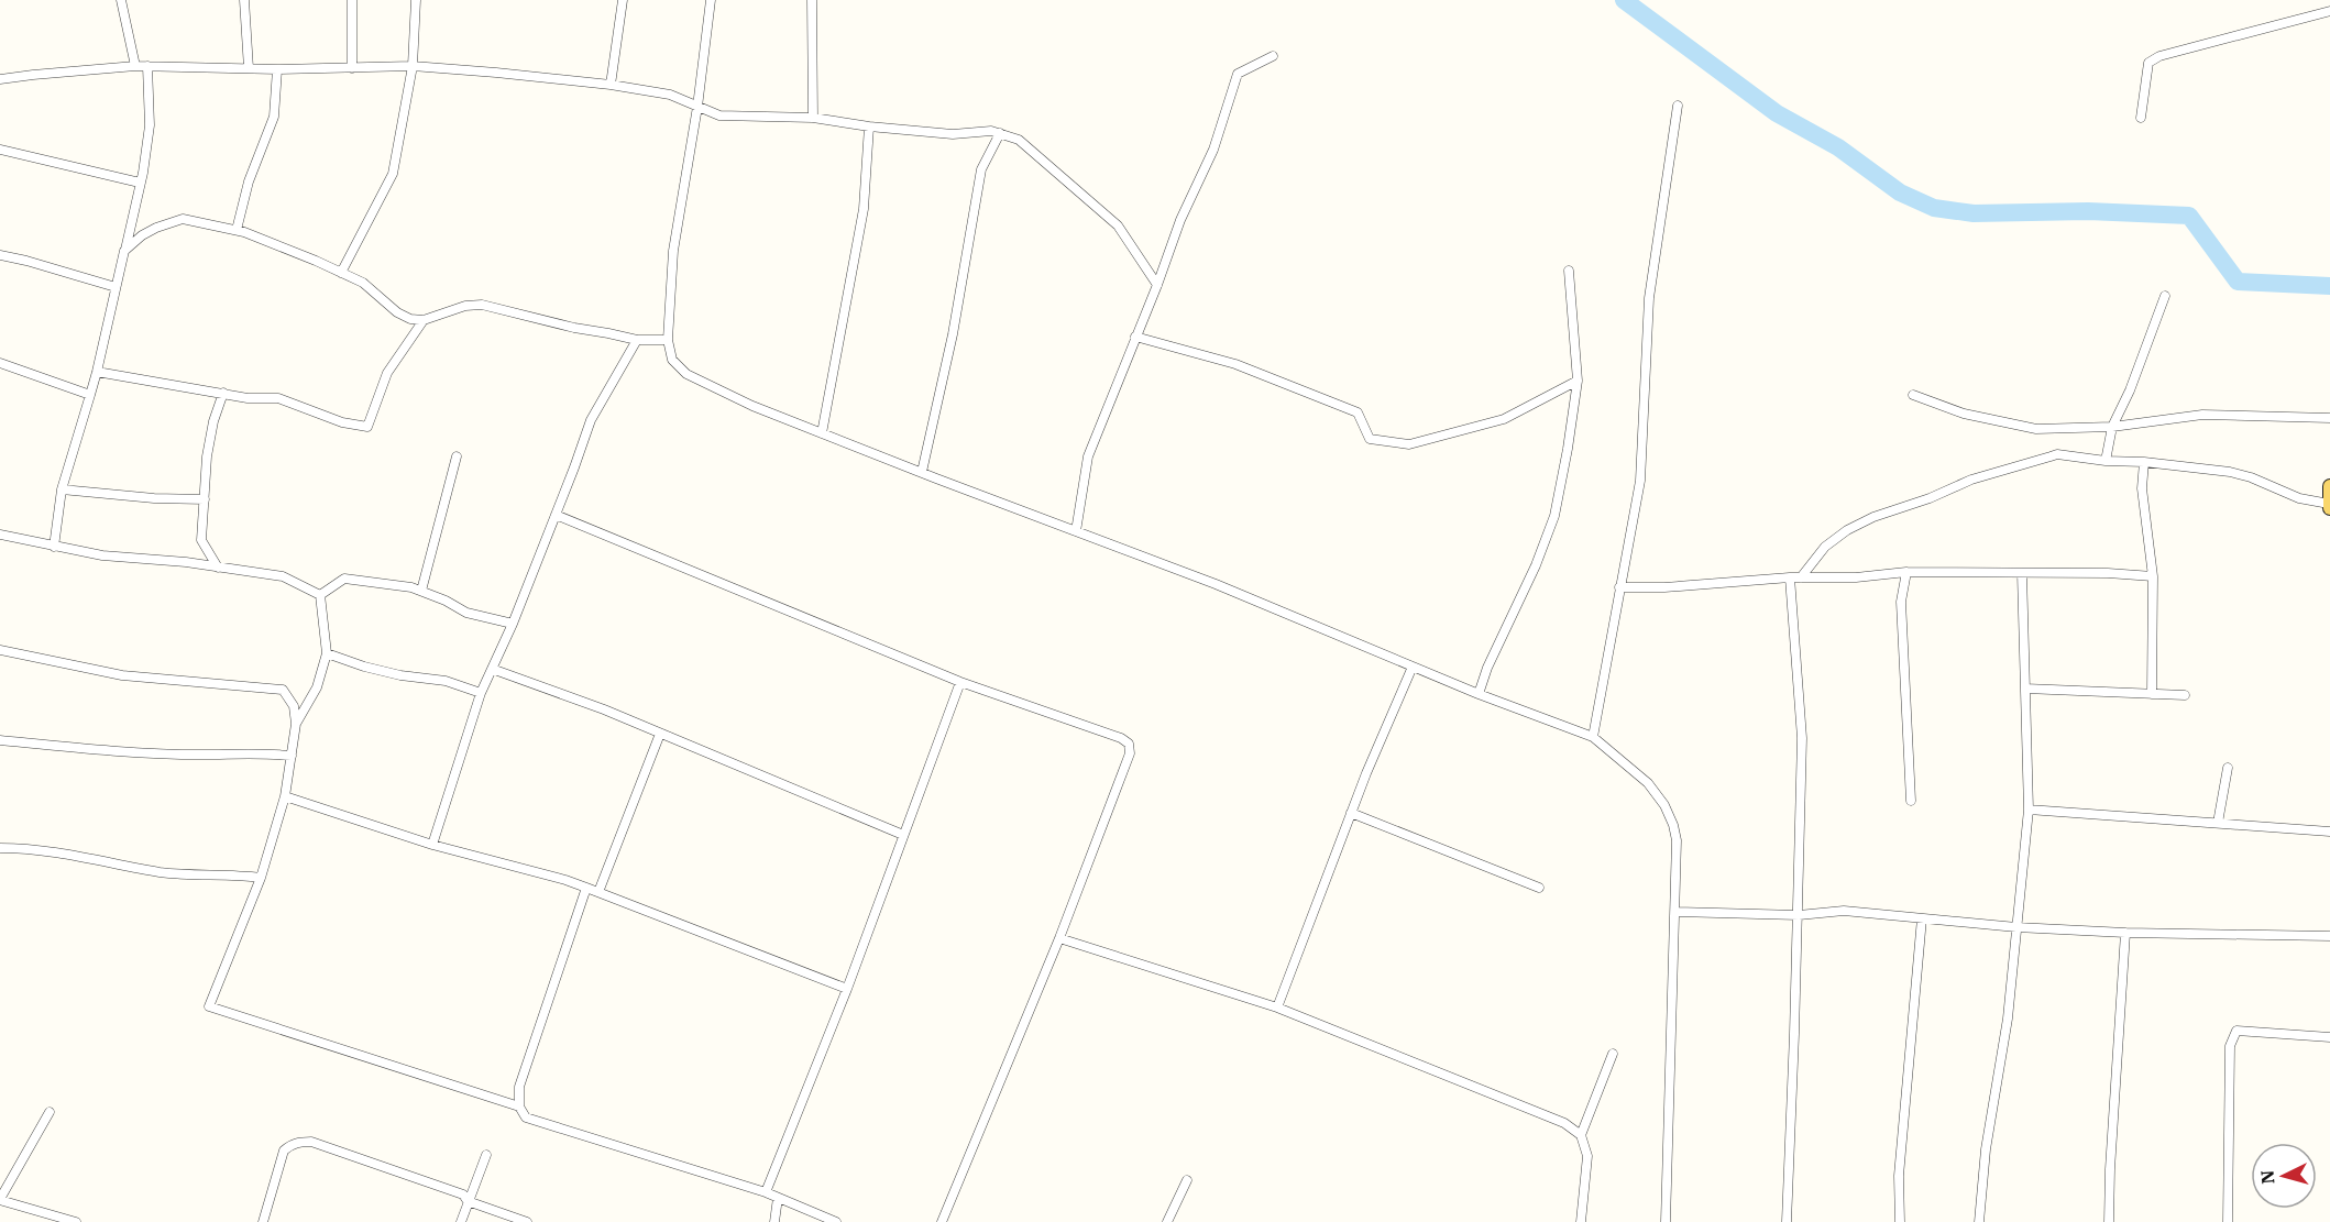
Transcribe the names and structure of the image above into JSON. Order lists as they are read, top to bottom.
{
  "north": "left"
}
